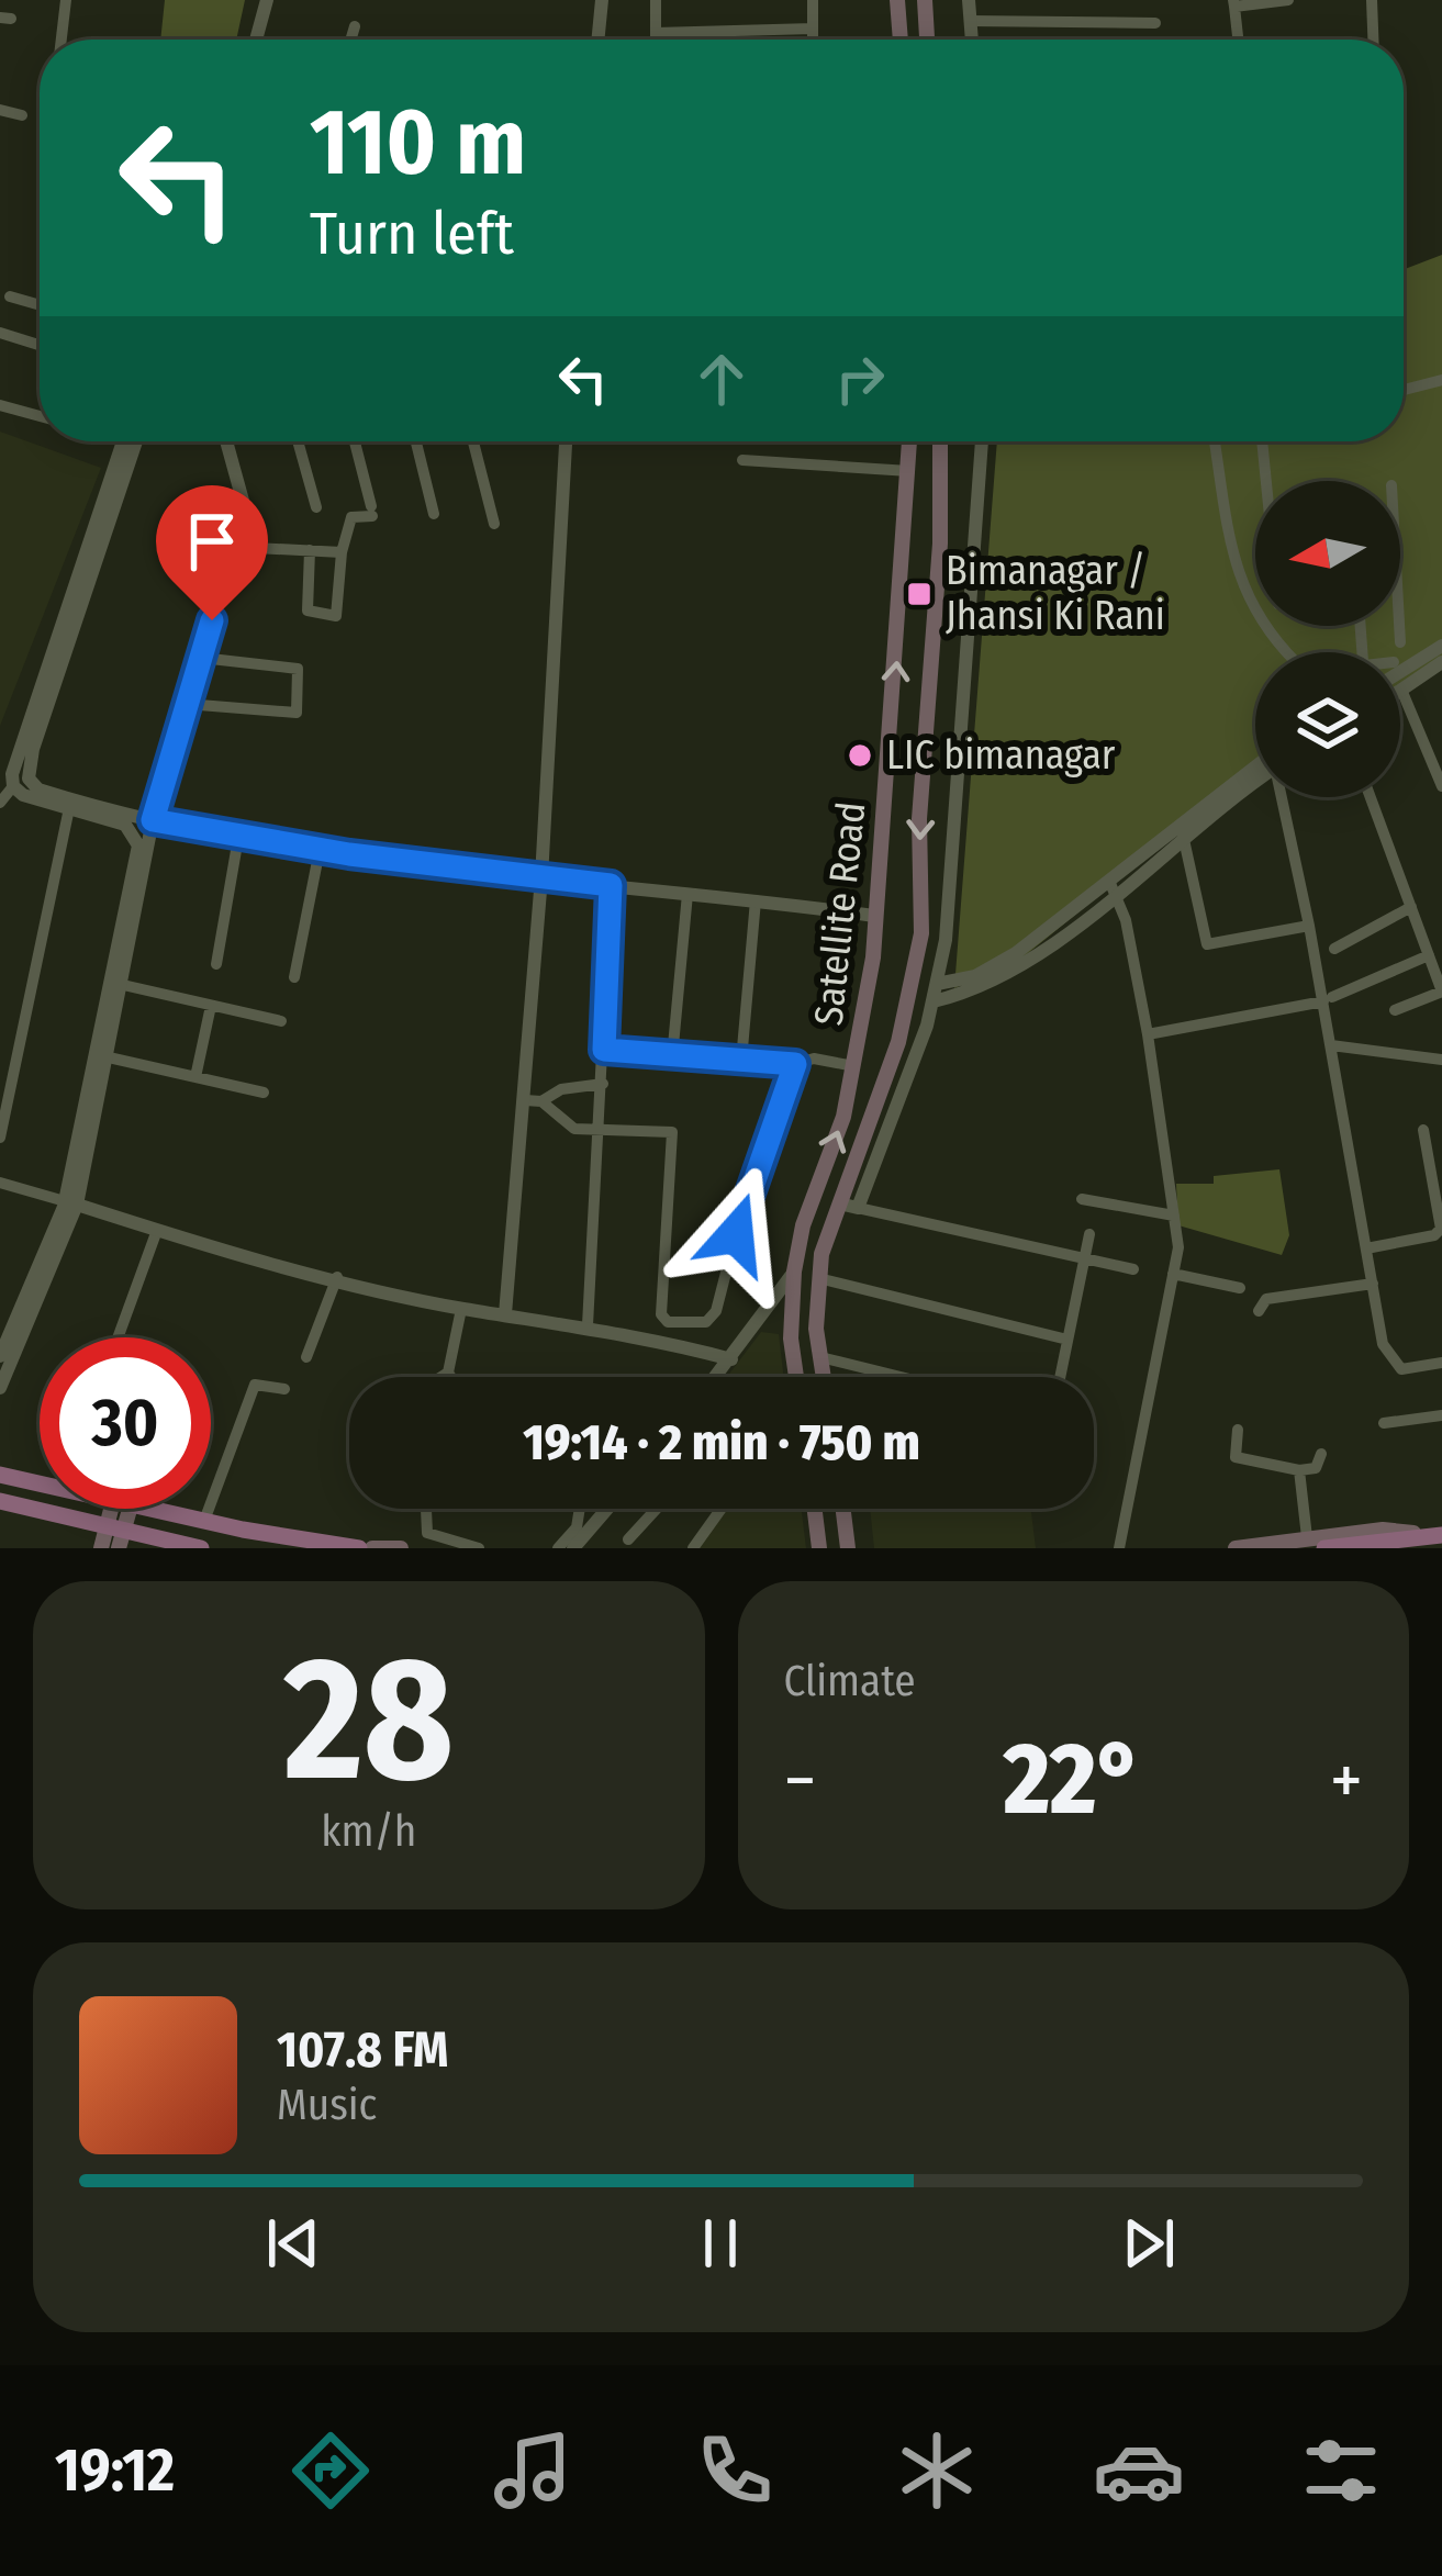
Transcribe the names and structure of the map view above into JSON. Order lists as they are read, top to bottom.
{
  "streets": {
    "main road": ["Satellite Road"]
  },
  "places": {
    "transit": ["Bimanagar / Jhansi Ki Rani"],
    "other": ["LIC bimanagar"]
  },
  "north": "left",
  "page": {
    "turn": ["110 m", "Turn left"],
    "limit": "30",
    "trip": "19:14 · 2 min · 750 m",
    "tile": [
      ["28", "km/h"],
      "Climate"
    ],
    "heat": ["−", "22°", "+"],
    "song": ["107.8 FM", "Music"],
    "tabs": "19:12"
  }
}
